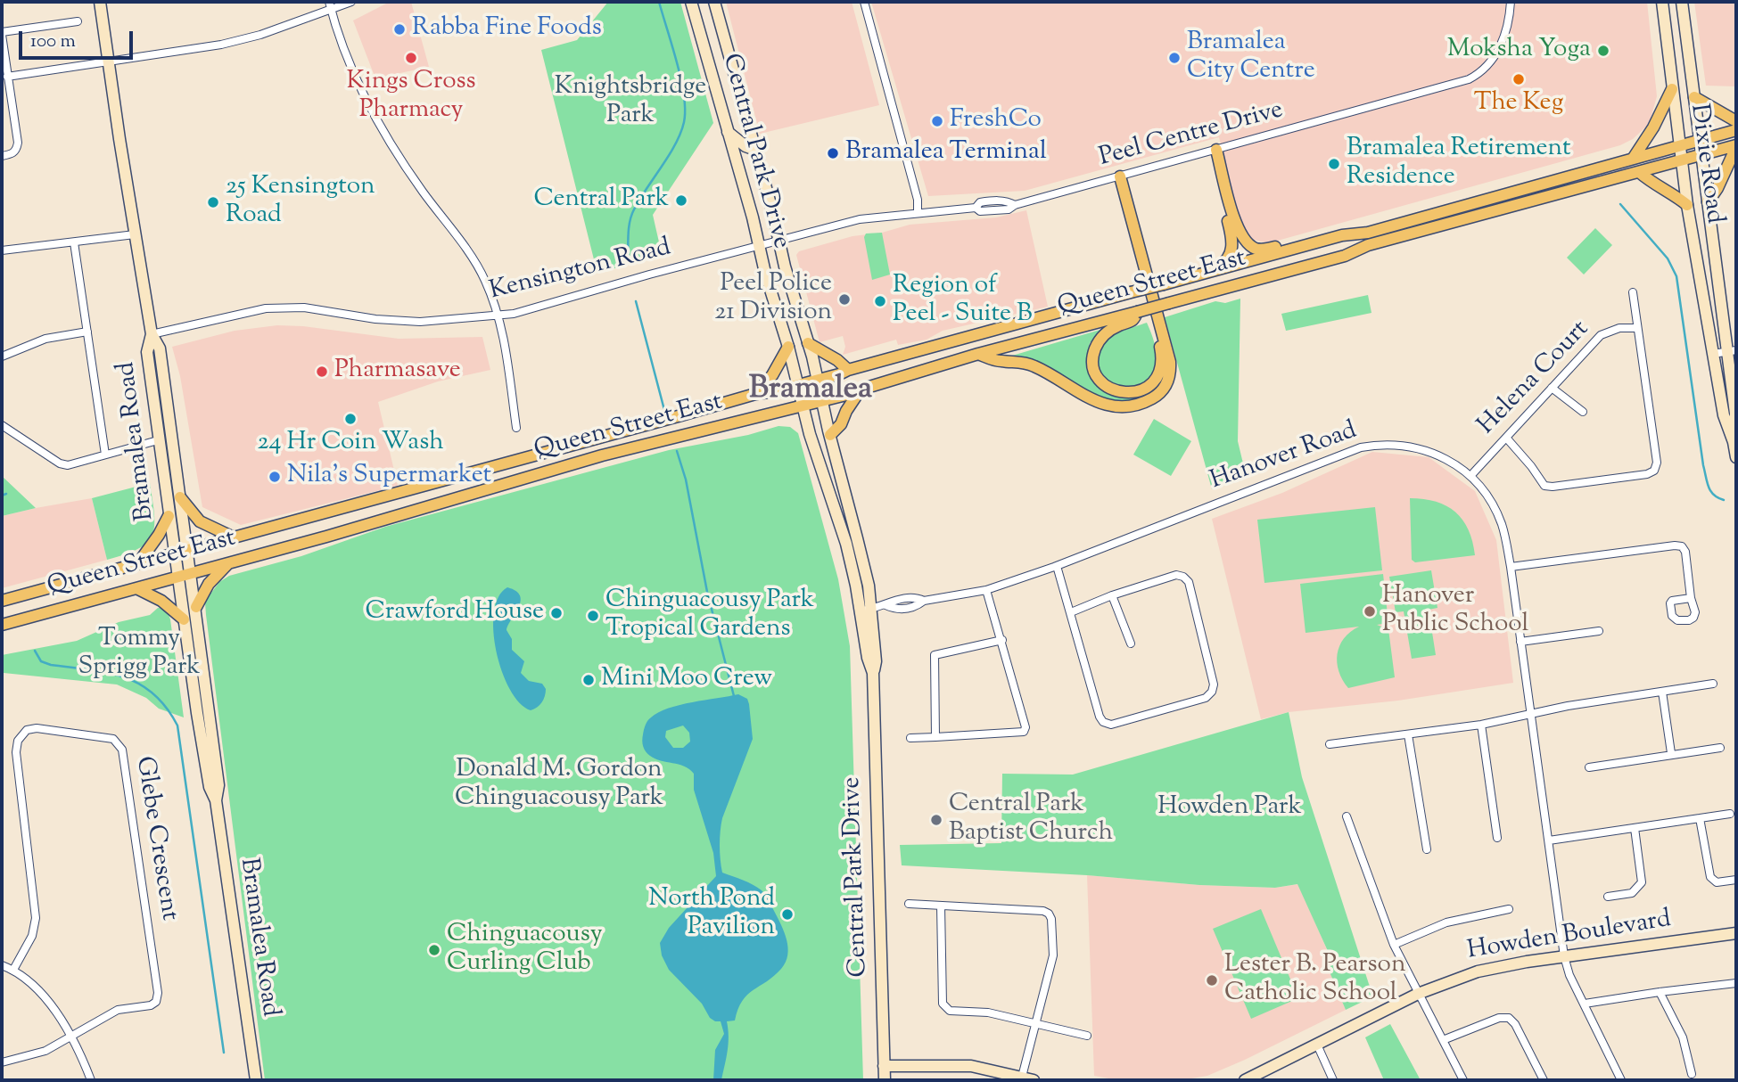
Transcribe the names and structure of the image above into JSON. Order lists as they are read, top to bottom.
{
  "streets": {
    "main road": [
      "Central Park Drive",
      "Dixie Road",
      "Queen Street East",
      "Bramalea Road",
      "Howden Boulevard"
    ],
    "street": [
      "Peel Centre Drive",
      "Kensington Road",
      "Helena Court",
      "Hanover Road",
      "Glebe Crescent"
    ]
  },
  "crossings": [
    ["Peel Centre Drive", "Central Park Drive"],
    ["Peel Centre Drive", "Kensington Road"],
    ["Central Park Drive", "Kensington Road"],
    ["Central Park Drive", "Queen Street East"],
    ["Central Park Drive", "Hanover Road"],
    ["Dixie Road", "Queen Street East"],
    ["Kensington Road", "Bramalea Road"],
    ["Queen Street East", "Bramalea Road"],
    ["Helena Court", "Hanover Road"],
    ["Hanover Road", "Howden Boulevard"]
  ],
  "districts": ["Bramalea"],
  "parks": [
    "Knightsbridge Park",
    "Tommy Sprigg Park",
    "Donald M. Gordon Chinguacousy Park",
    "Howden Park"
  ],
  "places": [
    "Rabba Fine Foods",
    "Moksha Yoga",
    "Kings Cross Pharmacy",
    "Bramalea City Centre",
    "The Keg",
    "FreshCo",
    "Bramalea Terminal",
    "Bramalea Retirement Residence",
    "Central Park",
    "25 Kensington Road",
    "Peel Police 21 Division",
    "Region of Peel - Suite B",
    "Pharmasave",
    "24 Hr Coin Wash",
    "Nila’s Supermarket",
    "Hanover Public School",
    "Crawford House",
    "Chinguacousy Park Tropical Gardens",
    "Mini Moo Crew",
    "Central Park Baptist Church",
    "North Pond Pavilion",
    "Chinguacousy Curling Club",
    "Lester B. Pearson Catholic School"
  ],
  "scale_bar": "100 m"
}
